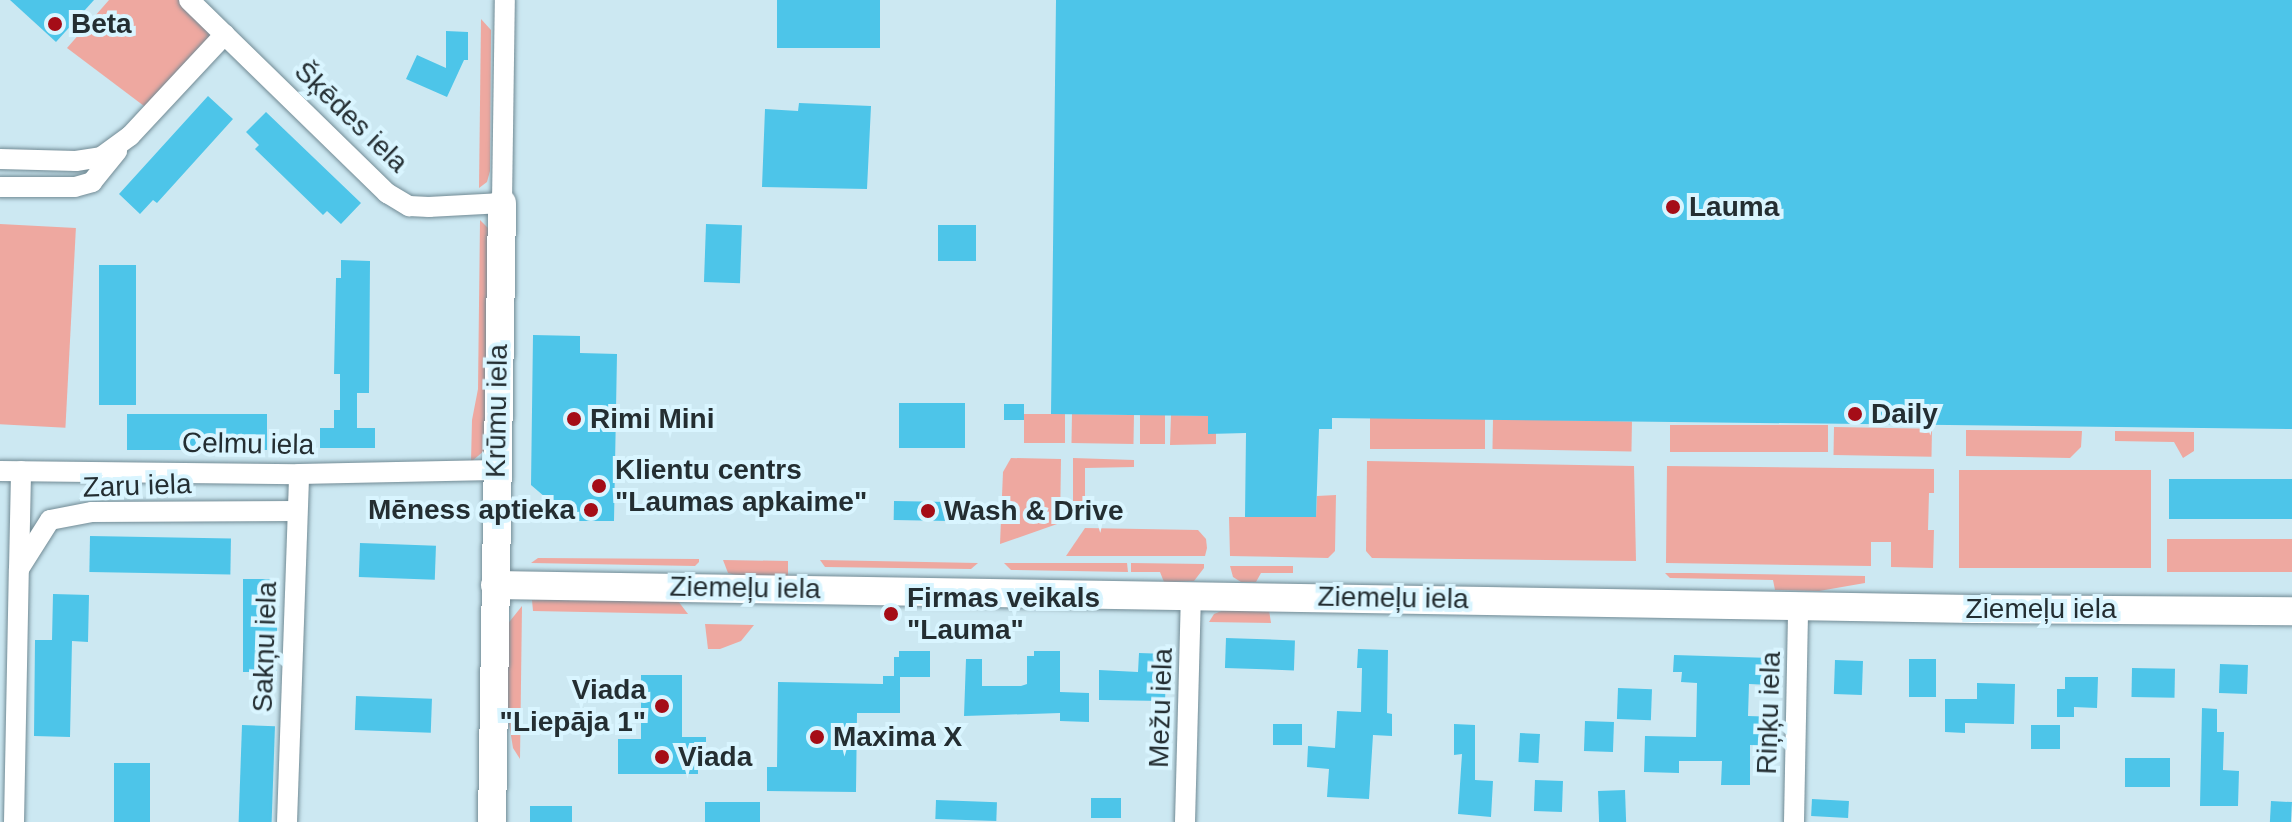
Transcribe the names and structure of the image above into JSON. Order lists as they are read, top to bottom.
{
  "streets": {
    "street": [
      "Šķēdes iela",
      "Krūmu iela",
      "Celmu iela",
      "Zaru iela",
      "Ziemeļu iela",
      "Sakņu iela",
      "Mežu iela",
      "Riņķu iela"
    ]
  },
  "crossings": [
    ["Šķēdes iela", "Krūmu iela"],
    ["Krūmu iela", "Celmu iela"],
    ["Krūmu iela", "Ziemeļu iela"],
    ["Celmu iela", "Sakņu iela"],
    ["Zaru iela", "Sakņu iela"],
    ["Ziemeļu iela", "Mežu iela"],
    ["Ziemeļu iela", "Riņķu iela"]
  ],
  "places": [
    "Beta",
    "Lauma",
    "Daily",
    "Rimi Mini",
    "Klientu centrs \"Laumas apkaime\"",
    "Mēness aptieka",
    "Wash & Drive",
    "Firmas veikals \"Lauma\"",
    "Viada \"Liepāja 1\"",
    "Maxima X",
    "Viada"
  ]
}
